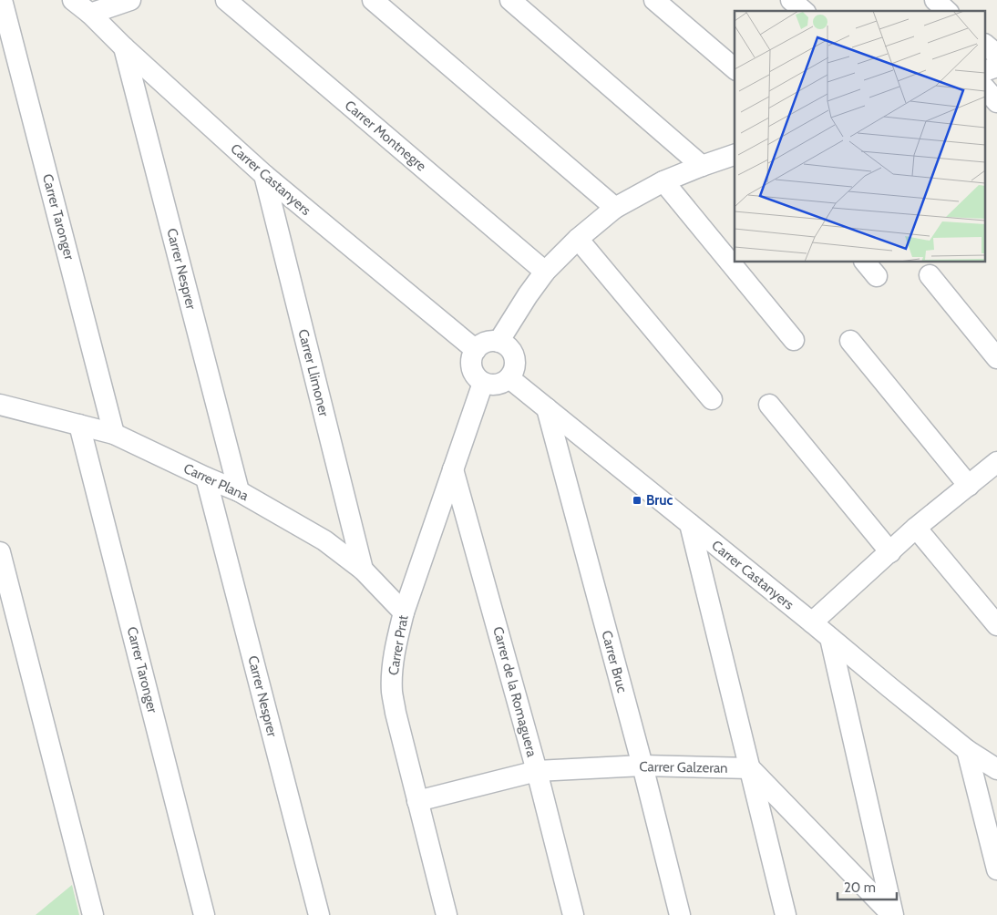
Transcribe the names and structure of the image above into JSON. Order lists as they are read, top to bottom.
{
  "streets": {
    "street": [
      "Carrer Montnegre",
      "Carrer Castanyers",
      "Carrer Taronger",
      "Carrer Nesprer",
      "Carrer Llimoner",
      "Carrer Plana",
      "Carrer Prat",
      "Carrer Bruc",
      "Carrer de la Romaguera",
      "Carrer Galzeran"
    ]
  },
  "crossings": [
    ["Carrer Castanyers", "Carrer Nesprer"],
    ["Carrer Castanyers", "Carrer Llimoner"],
    ["Carrer Castanyers", "Carrer Prat"],
    ["Carrer Castanyers", "Carrer Bruc"],
    ["Carrer Taronger", "Carrer Plana"],
    ["Carrer Nesprer", "Carrer Plana"],
    ["Carrer Llimoner", "Carrer Plana"],
    ["Carrer Plana", "Carrer Prat"],
    ["Carrer Prat", "Carrer de la Romaguera"],
    ["Carrer Prat", "Carrer Galzeran"],
    ["Carrer Bruc", "Carrer Galzeran"],
    ["Carrer de la Romaguera", "Carrer Galzeran"]
  ],
  "places": {
    "transit": ["Bruc"]
  },
  "scale_bar": "20 m"
}
